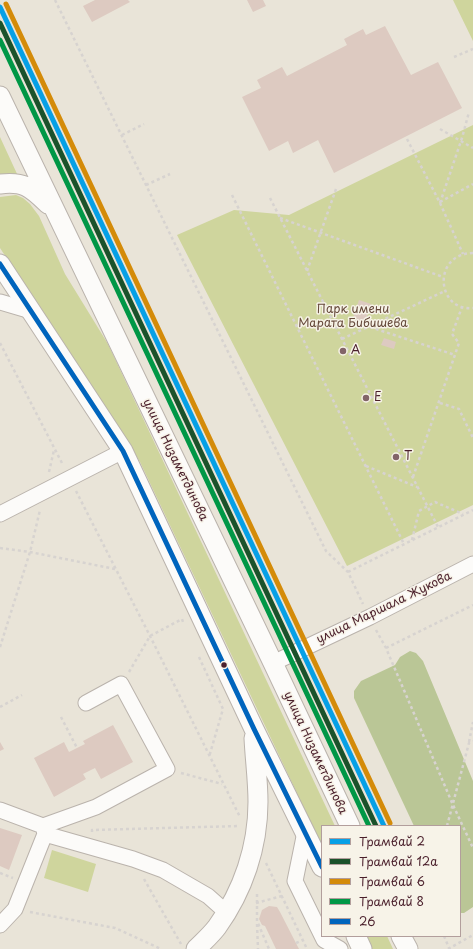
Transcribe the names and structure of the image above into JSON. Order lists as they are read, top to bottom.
{
  "streets": {
    "main road": ["улица Низаметдинова"],
    "street": ["улица Маршала Жукова"]
  },
  "crossings": [
    ["улица Низаметдинова", "улица Маршала Жукова"]
  ],
  "parks": ["Парк имени Марата Бибишева"],
  "places": ["А", "Е", "Т"],
  "lines": [
    "tram line 6",
    "tram line 2",
    "tram line 12а",
    "tram line 8",
    "transit line 26"
  ],
  "legend": [
    "Трамвай 2",
    "Трамвай 12а",
    "Трамвай 6",
    "Трамвай 8",
    "26"
  ]
}
